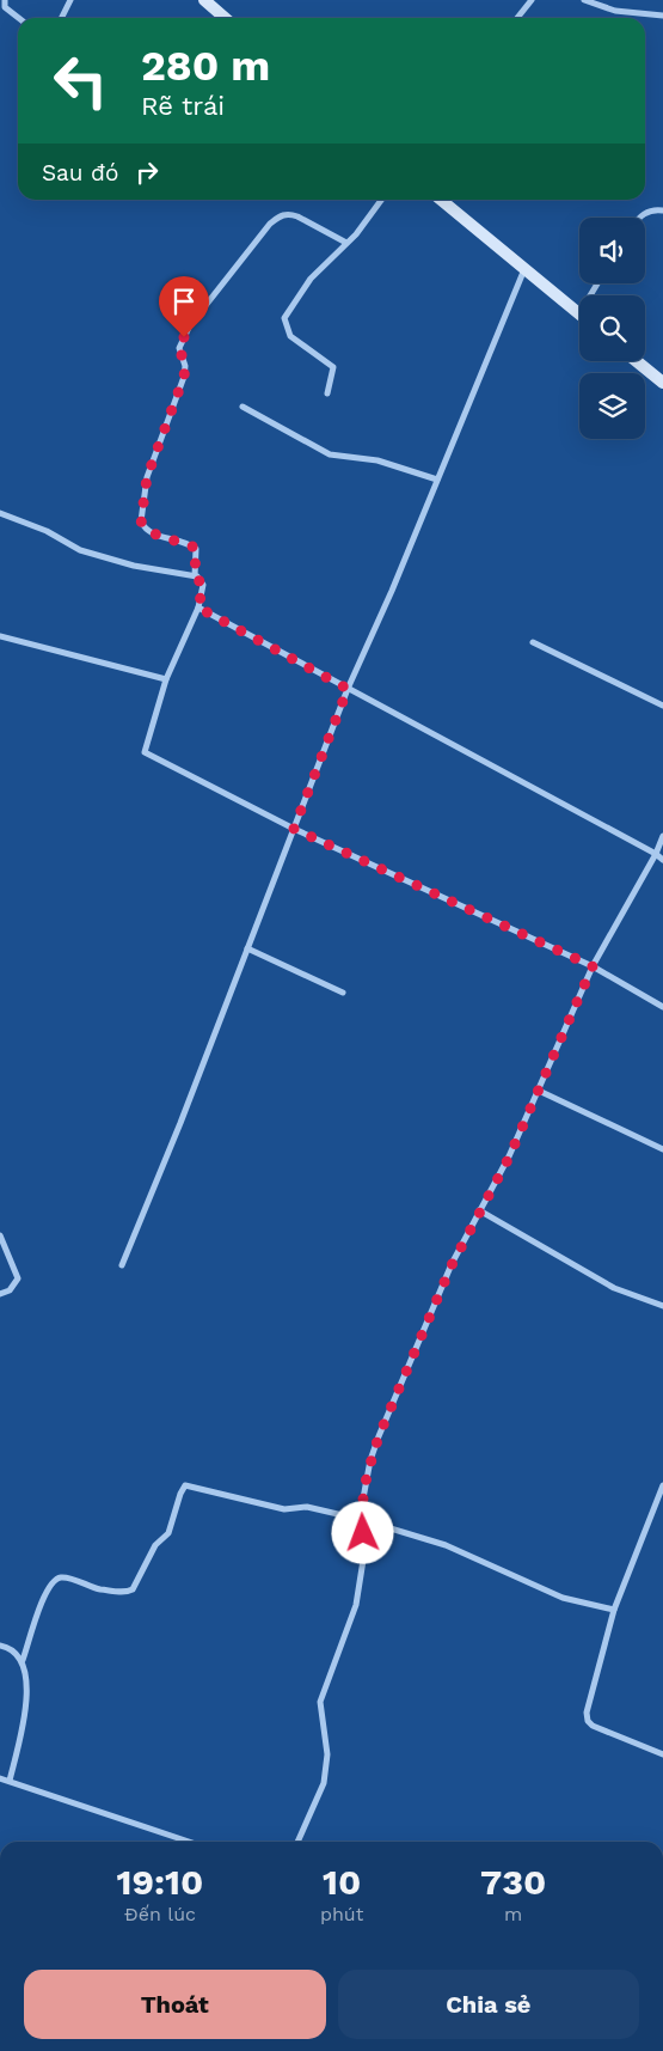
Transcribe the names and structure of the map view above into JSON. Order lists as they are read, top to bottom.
{
  "page": {
    "turn": ["280 m", "Rẽ trái"],
    "then": "Sau đó",
    "eta": [
      "19:10",
      "Đến lúc",
      "10",
      "phút",
      "730",
      "m"
    ],
    "buttons": ["Thoát", "Chia sẻ"]
  }
}
